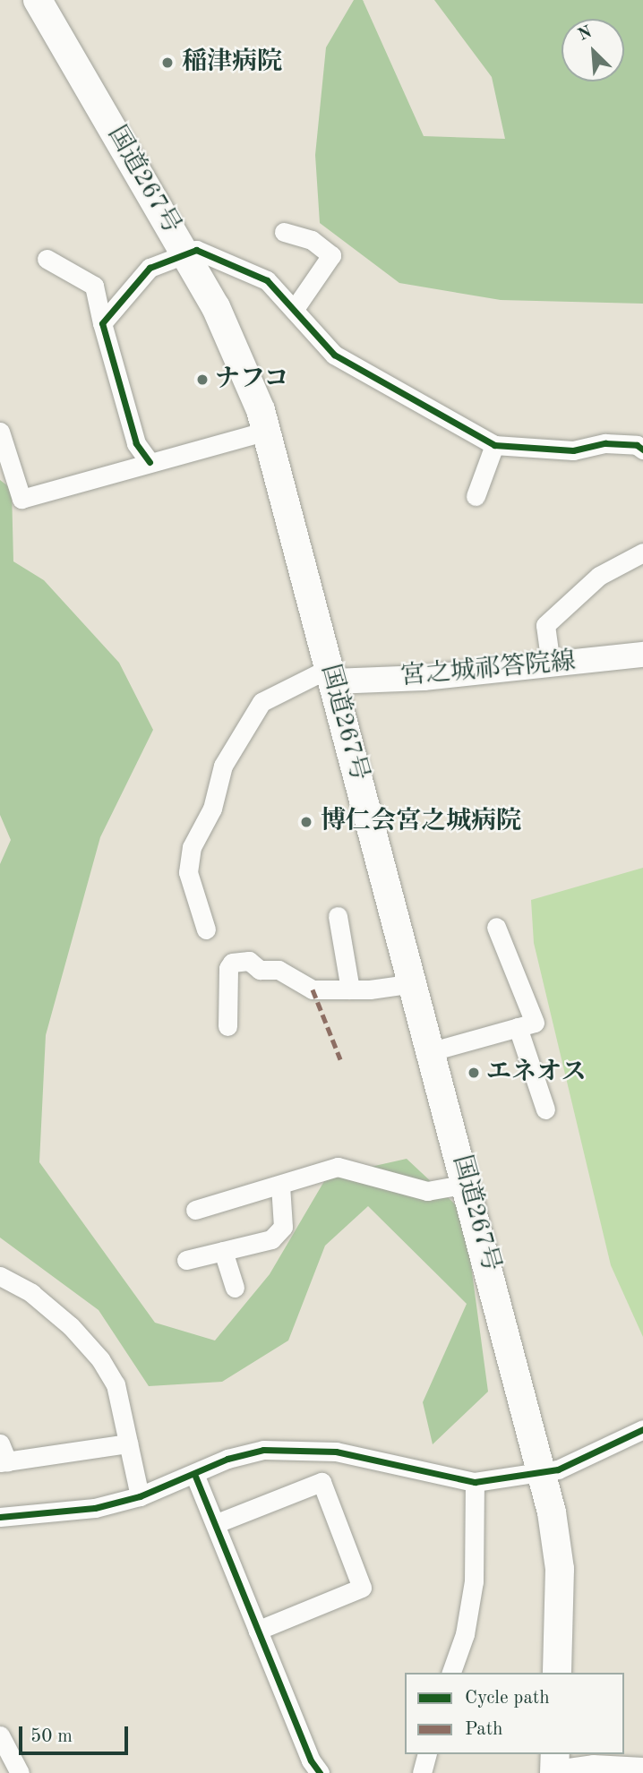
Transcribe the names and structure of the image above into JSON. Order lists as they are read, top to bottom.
{
  "streets": {
    "highway": ["国道267号"],
    "main road": ["宮之城祁答院線"]
  },
  "crossings": [
    ["国道267号", "宮之城祁答院線"]
  ],
  "places": [
    "稲津病院",
    "ナフコ",
    "博仁会宮之城病院",
    "エネオス"
  ],
  "legend": ["Cycle path", "Path"],
  "scale_bar": "50 m",
  "north": "top left"
}
